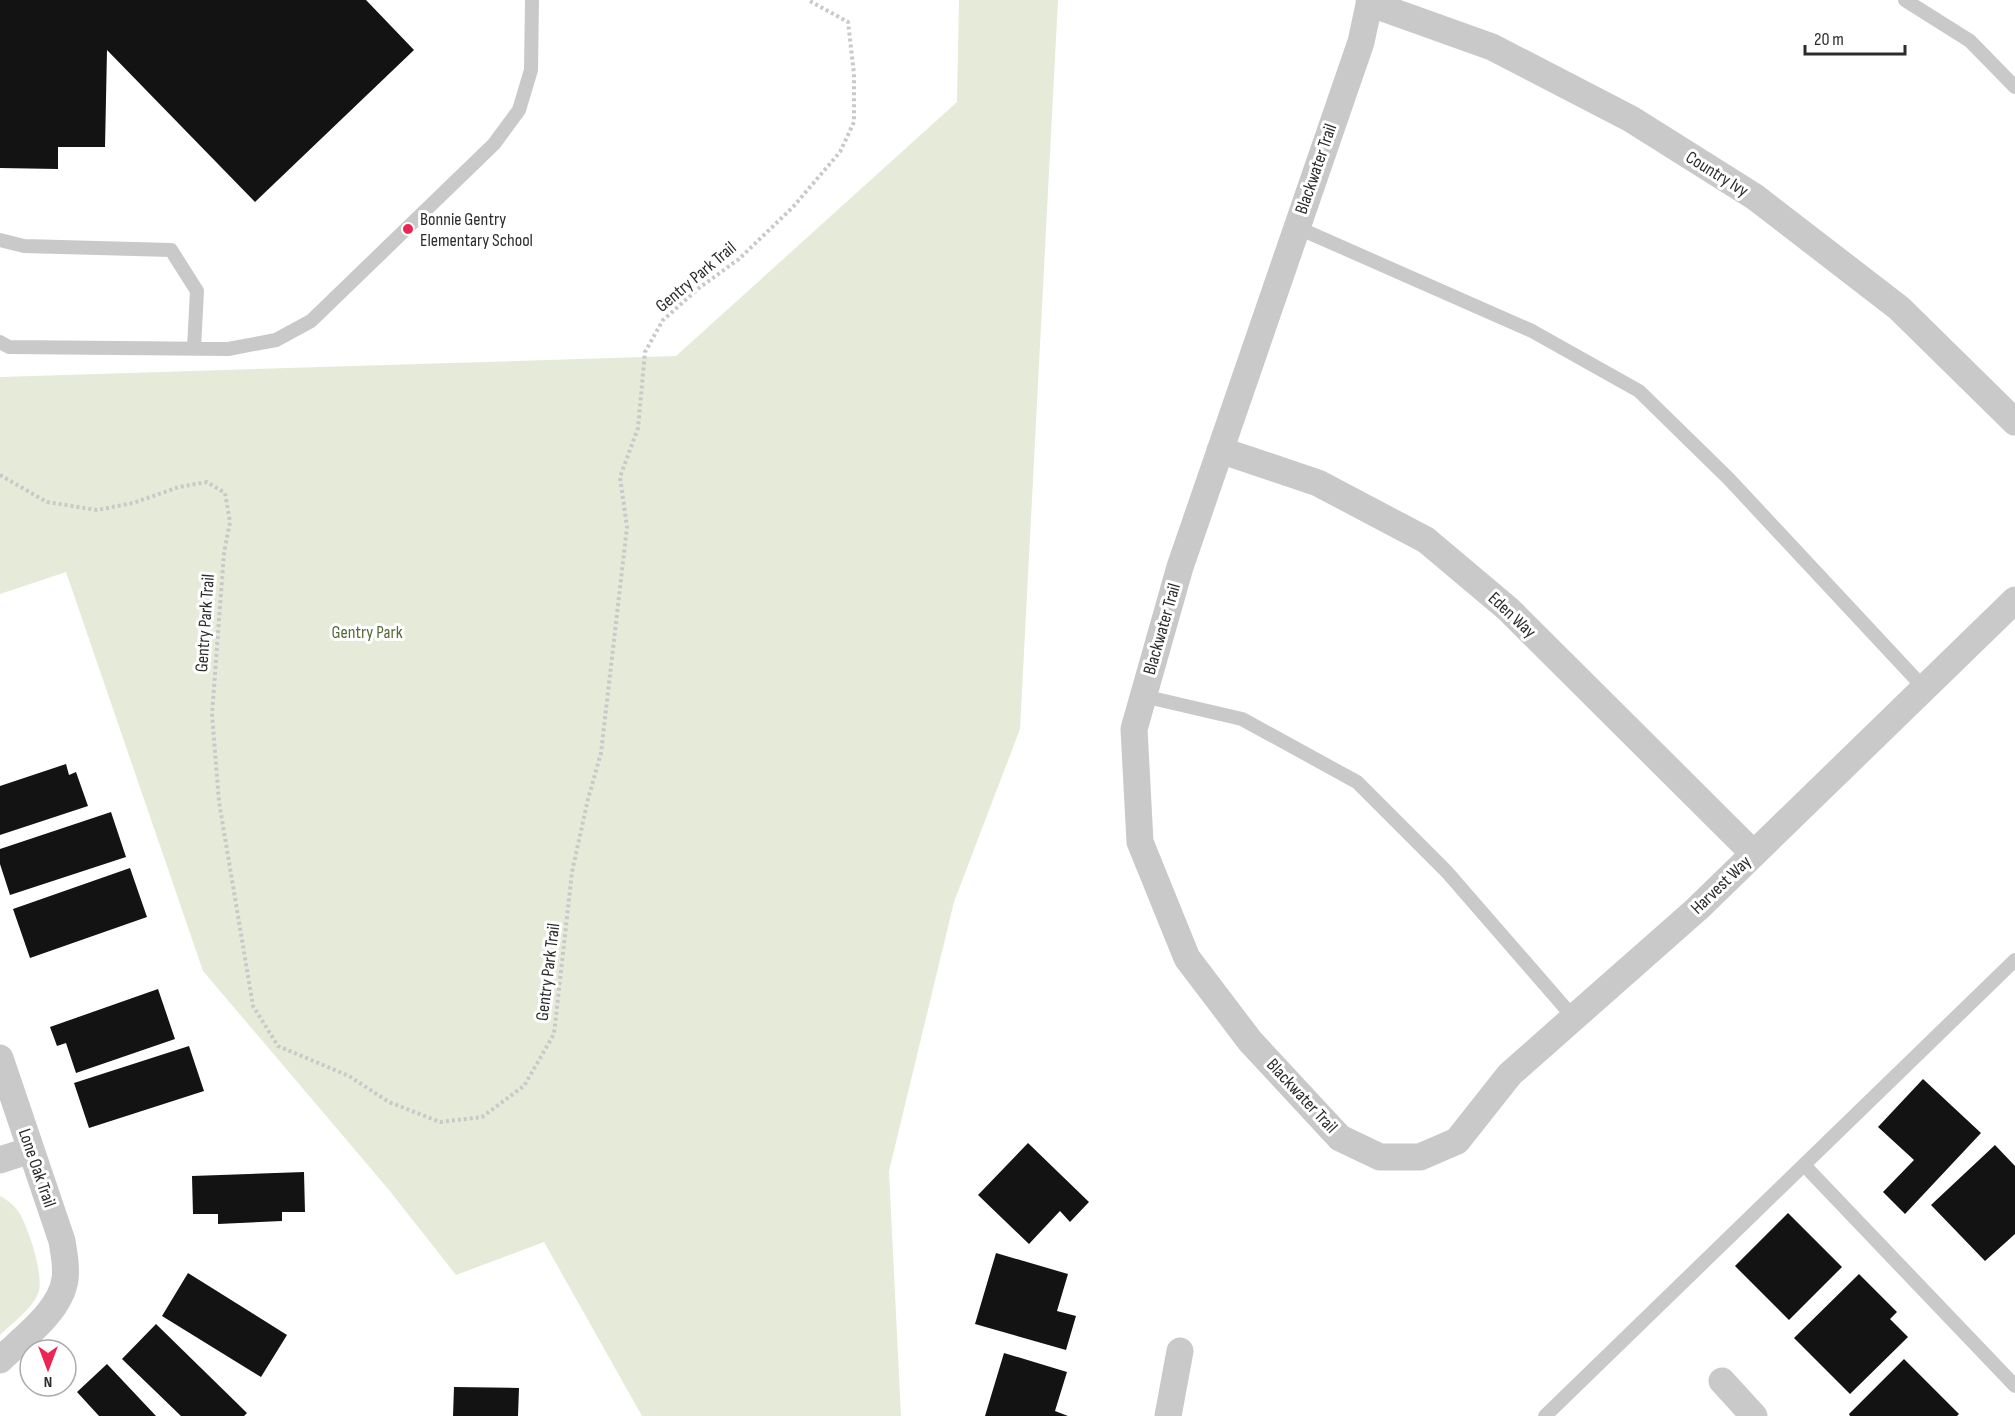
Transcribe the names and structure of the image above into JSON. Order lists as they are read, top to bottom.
{
  "streets": {
    "street": [
      "Blackwater Trail",
      "Country Ivy",
      "Eden Way",
      "Harvest Way",
      "Lone Oak Trail"
    ],
    "path": ["Gentry Park Trail"]
  },
  "crossings": [
    ["Blackwater Trail", "Country Ivy"],
    ["Blackwater Trail", "Eden Way"],
    ["Blackwater Trail", "Harvest Way"],
    ["Eden Way", "Harvest Way"]
  ],
  "parks": ["Gentry Park"],
  "places": ["Bonnie Gentry Elementary School"],
  "scale_bar": "20 m",
  "north": "bottom"
}
